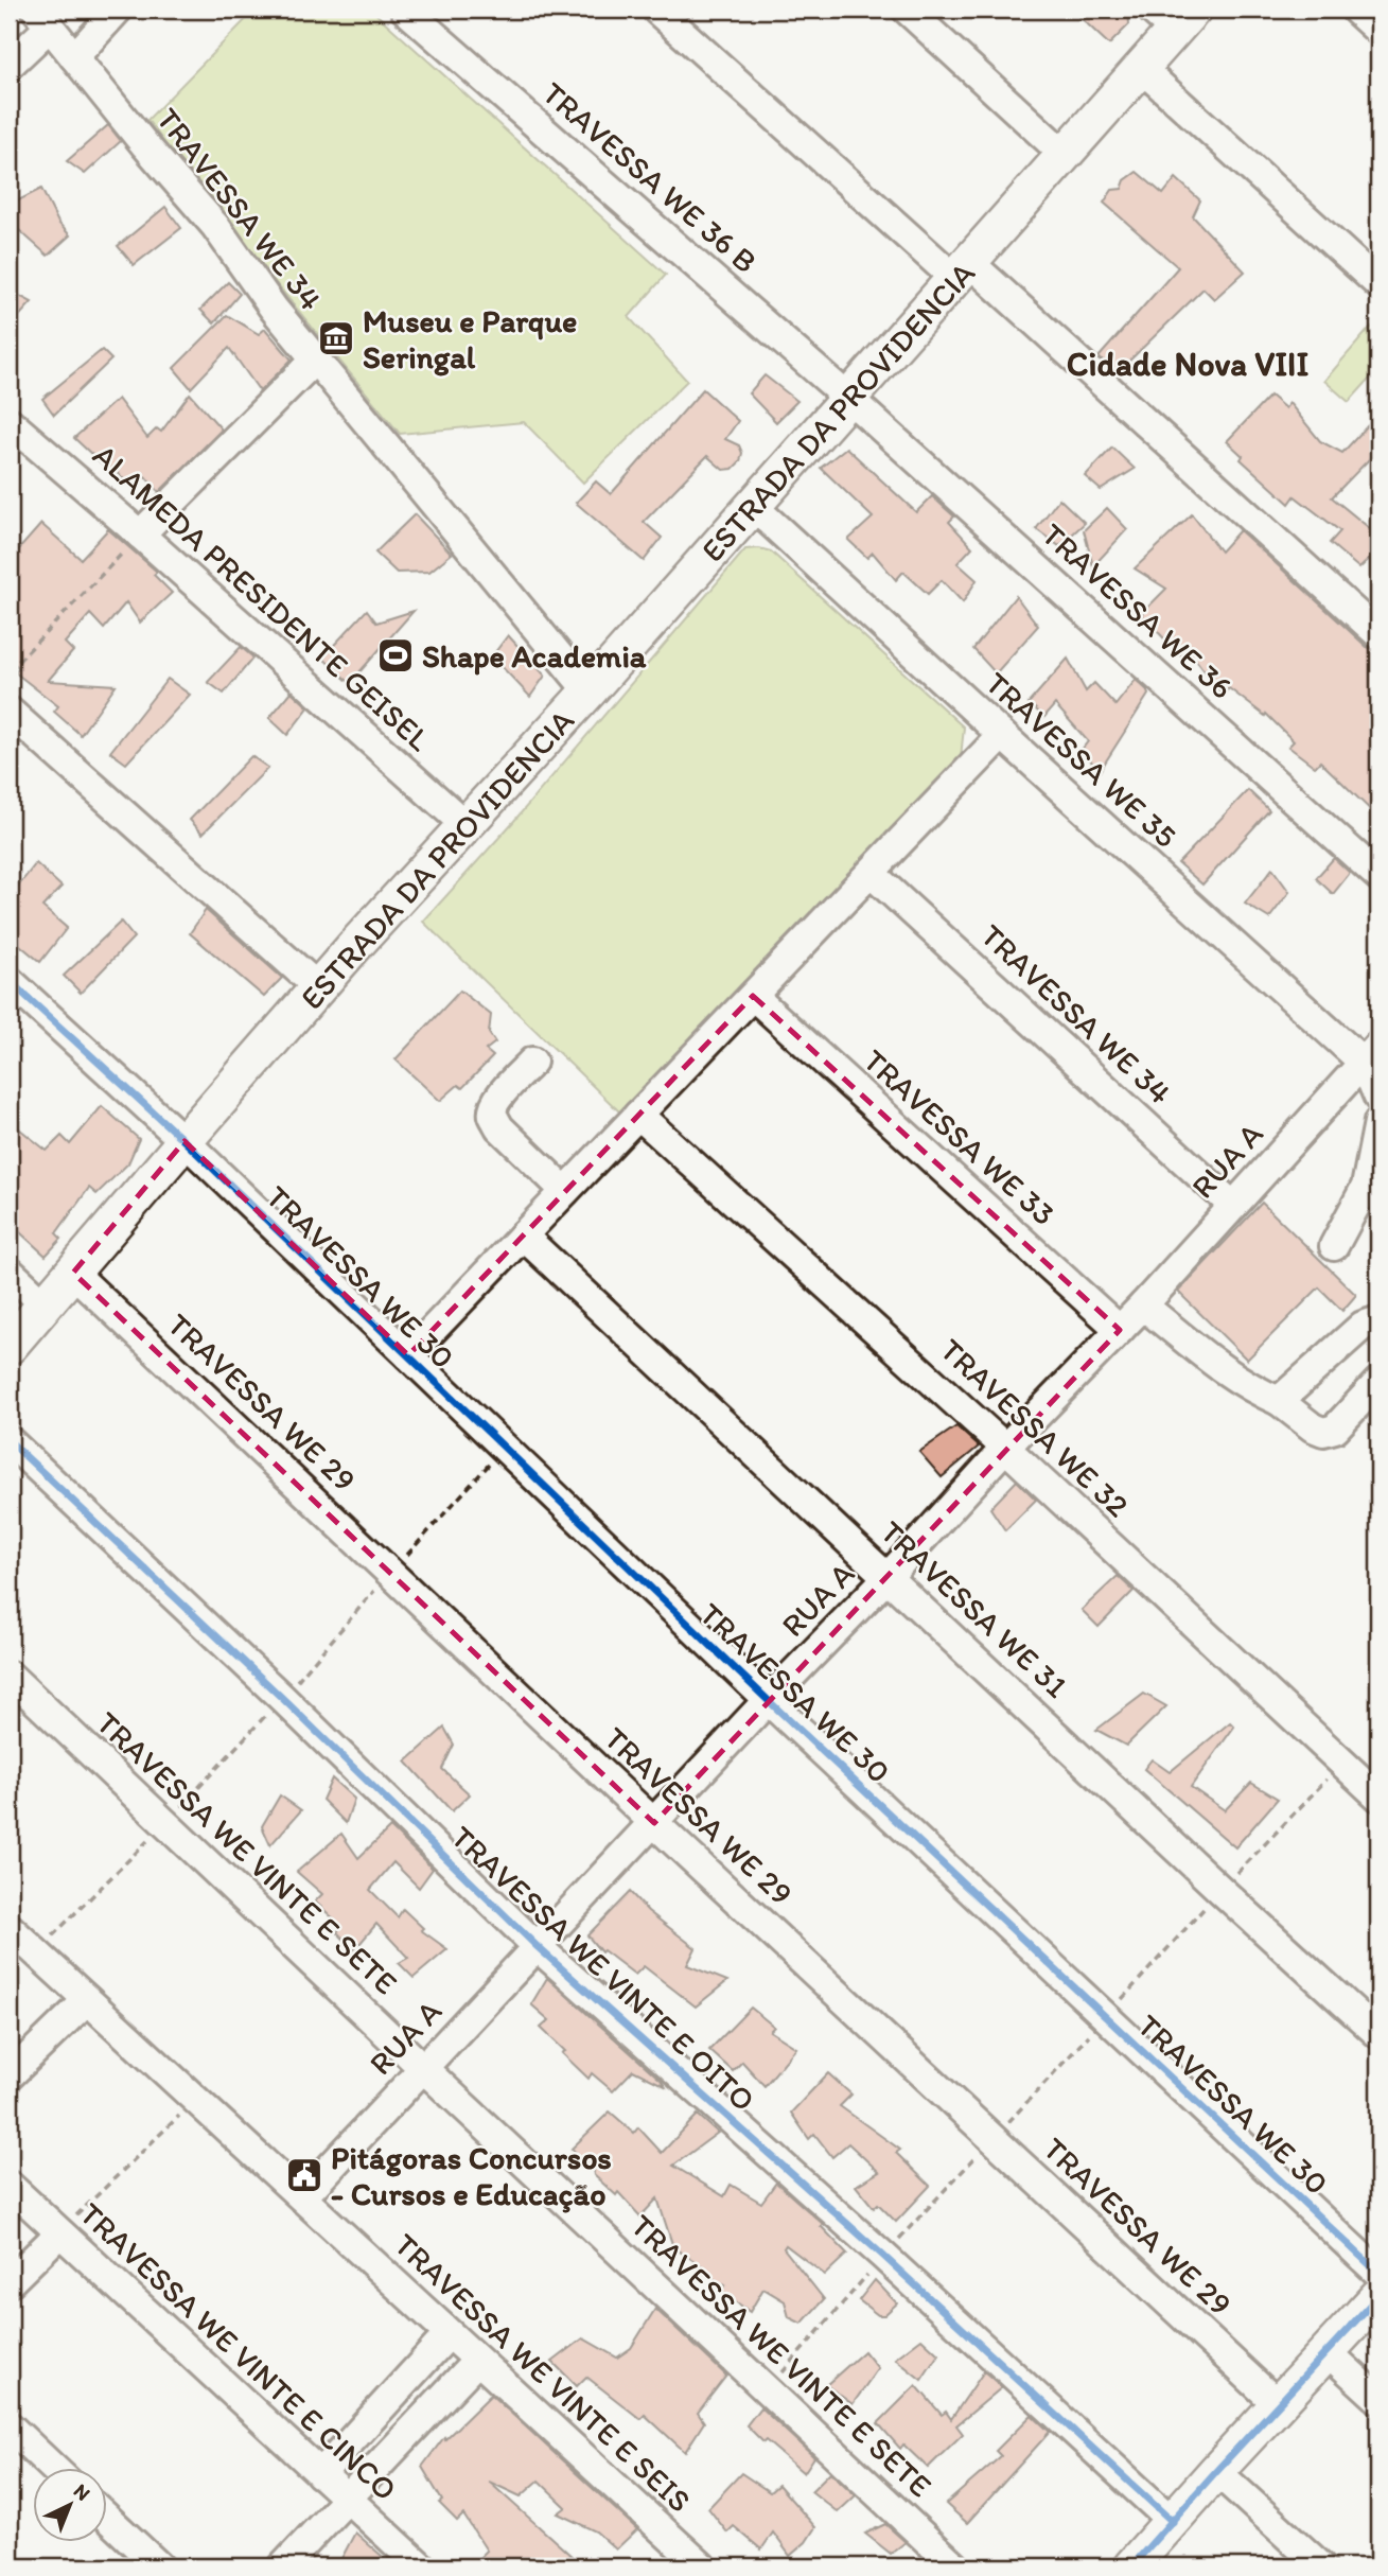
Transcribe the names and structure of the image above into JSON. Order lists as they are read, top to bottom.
{
  "streets": {
    "main road": ["ESTRADA DA PROVIDENCIA"],
    "street": [
      "TRAVESSA WE 36 B",
      "TRAVESSA WE 34",
      "ALAMEDA PRESIDENTE GEISEL",
      "TRAVESSA WE 36",
      "TRAVESSA WE 35",
      "TRAVESSA WE 33",
      "RUA A",
      "TRAVESSA WE 30",
      "TRAVESSA WE 29",
      "TRAVESSA WE 32",
      "TRAVESSA WE 31",
      "TRAVESSA WE VINTE E SETE",
      "TRAVESSA WE VINTE E OITO",
      "TRAVESSA WE VINTE E CINCO",
      "TRAVESSA WE VINTE E SEIS"
    ]
  },
  "crossings": [
    ["TRAVESSA WE 36 B", "ESTRADA DA PROVIDENCIA"],
    ["TRAVESSA WE 36 B", "TRAVESSA WE 36"],
    ["TRAVESSA WE 34", "ESTRADA DA PROVIDENCIA"],
    ["TRAVESSA WE 34", "RUA A"],
    ["ESTRADA DA PROVIDENCIA", "ALAMEDA PRESIDENTE GEISEL"],
    ["ESTRADA DA PROVIDENCIA", "TRAVESSA WE 36"],
    ["ESTRADA DA PROVIDENCIA", "TRAVESSA WE 35"],
    ["ESTRADA DA PROVIDENCIA", "TRAVESSA WE 30"],
    ["ESTRADA DA PROVIDENCIA", "TRAVESSA WE 29"],
    ["TRAVESSA WE 35", "RUA A"],
    ["TRAVESSA WE 33", "RUA A"],
    ["RUA A", "TRAVESSA WE 30"],
    ["RUA A", "TRAVESSA WE 29"],
    ["RUA A", "TRAVESSA WE 32"],
    ["RUA A", "TRAVESSA WE 31"],
    ["RUA A", "TRAVESSA WE VINTE E SETE"],
    ["RUA A", "TRAVESSA WE VINTE E OITO"],
    ["RUA A", "TRAVESSA WE VINTE E SEIS"]
  ],
  "districts": ["Cidade Nova VIII"],
  "places": {
    "museum": ["Museu e Parque Seringal"],
    "sports": ["Shape Academia"],
    "public building": ["Pitágoras Concursos - Cursos e Educação"]
  },
  "north": "top right"
}
